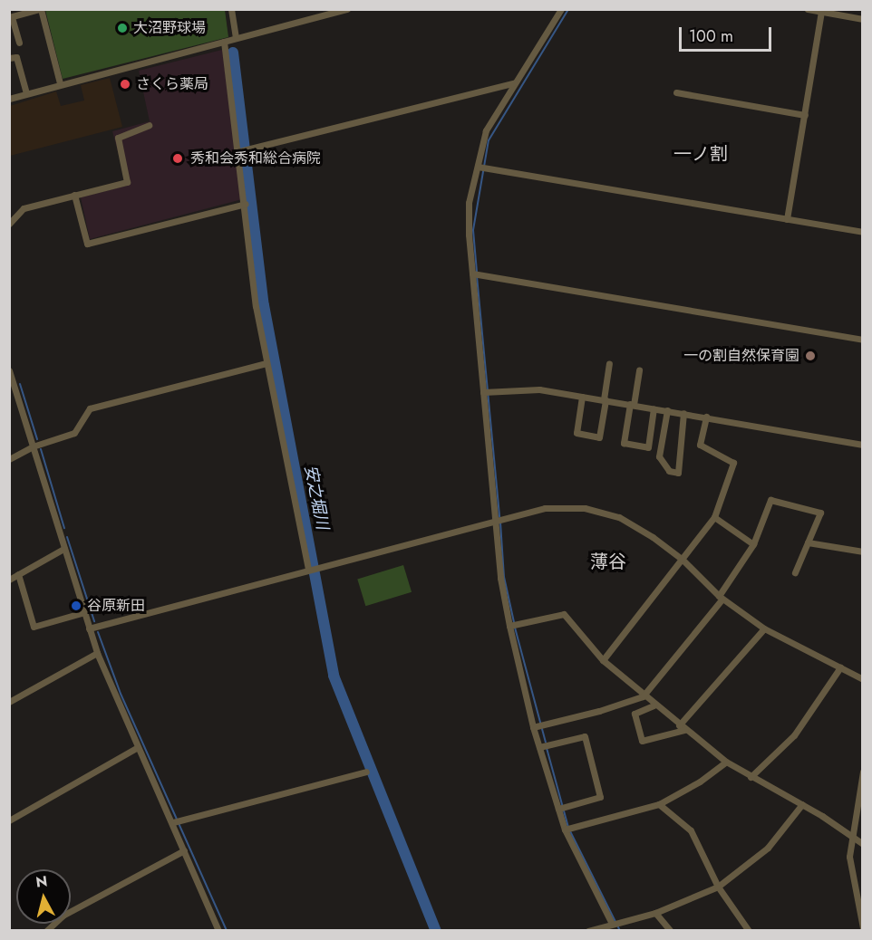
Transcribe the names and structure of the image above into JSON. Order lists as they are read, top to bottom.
{
  "districts": ["一ノ割", "薄谷"],
  "water": ["安之堀川"],
  "places": [
    "大沼野球場",
    "さくら薬局",
    "秀和会秀和総合病院",
    "一の割自然保育園",
    "谷原新田"
  ],
  "scale_bar": "100 m",
  "north": "top"
}
